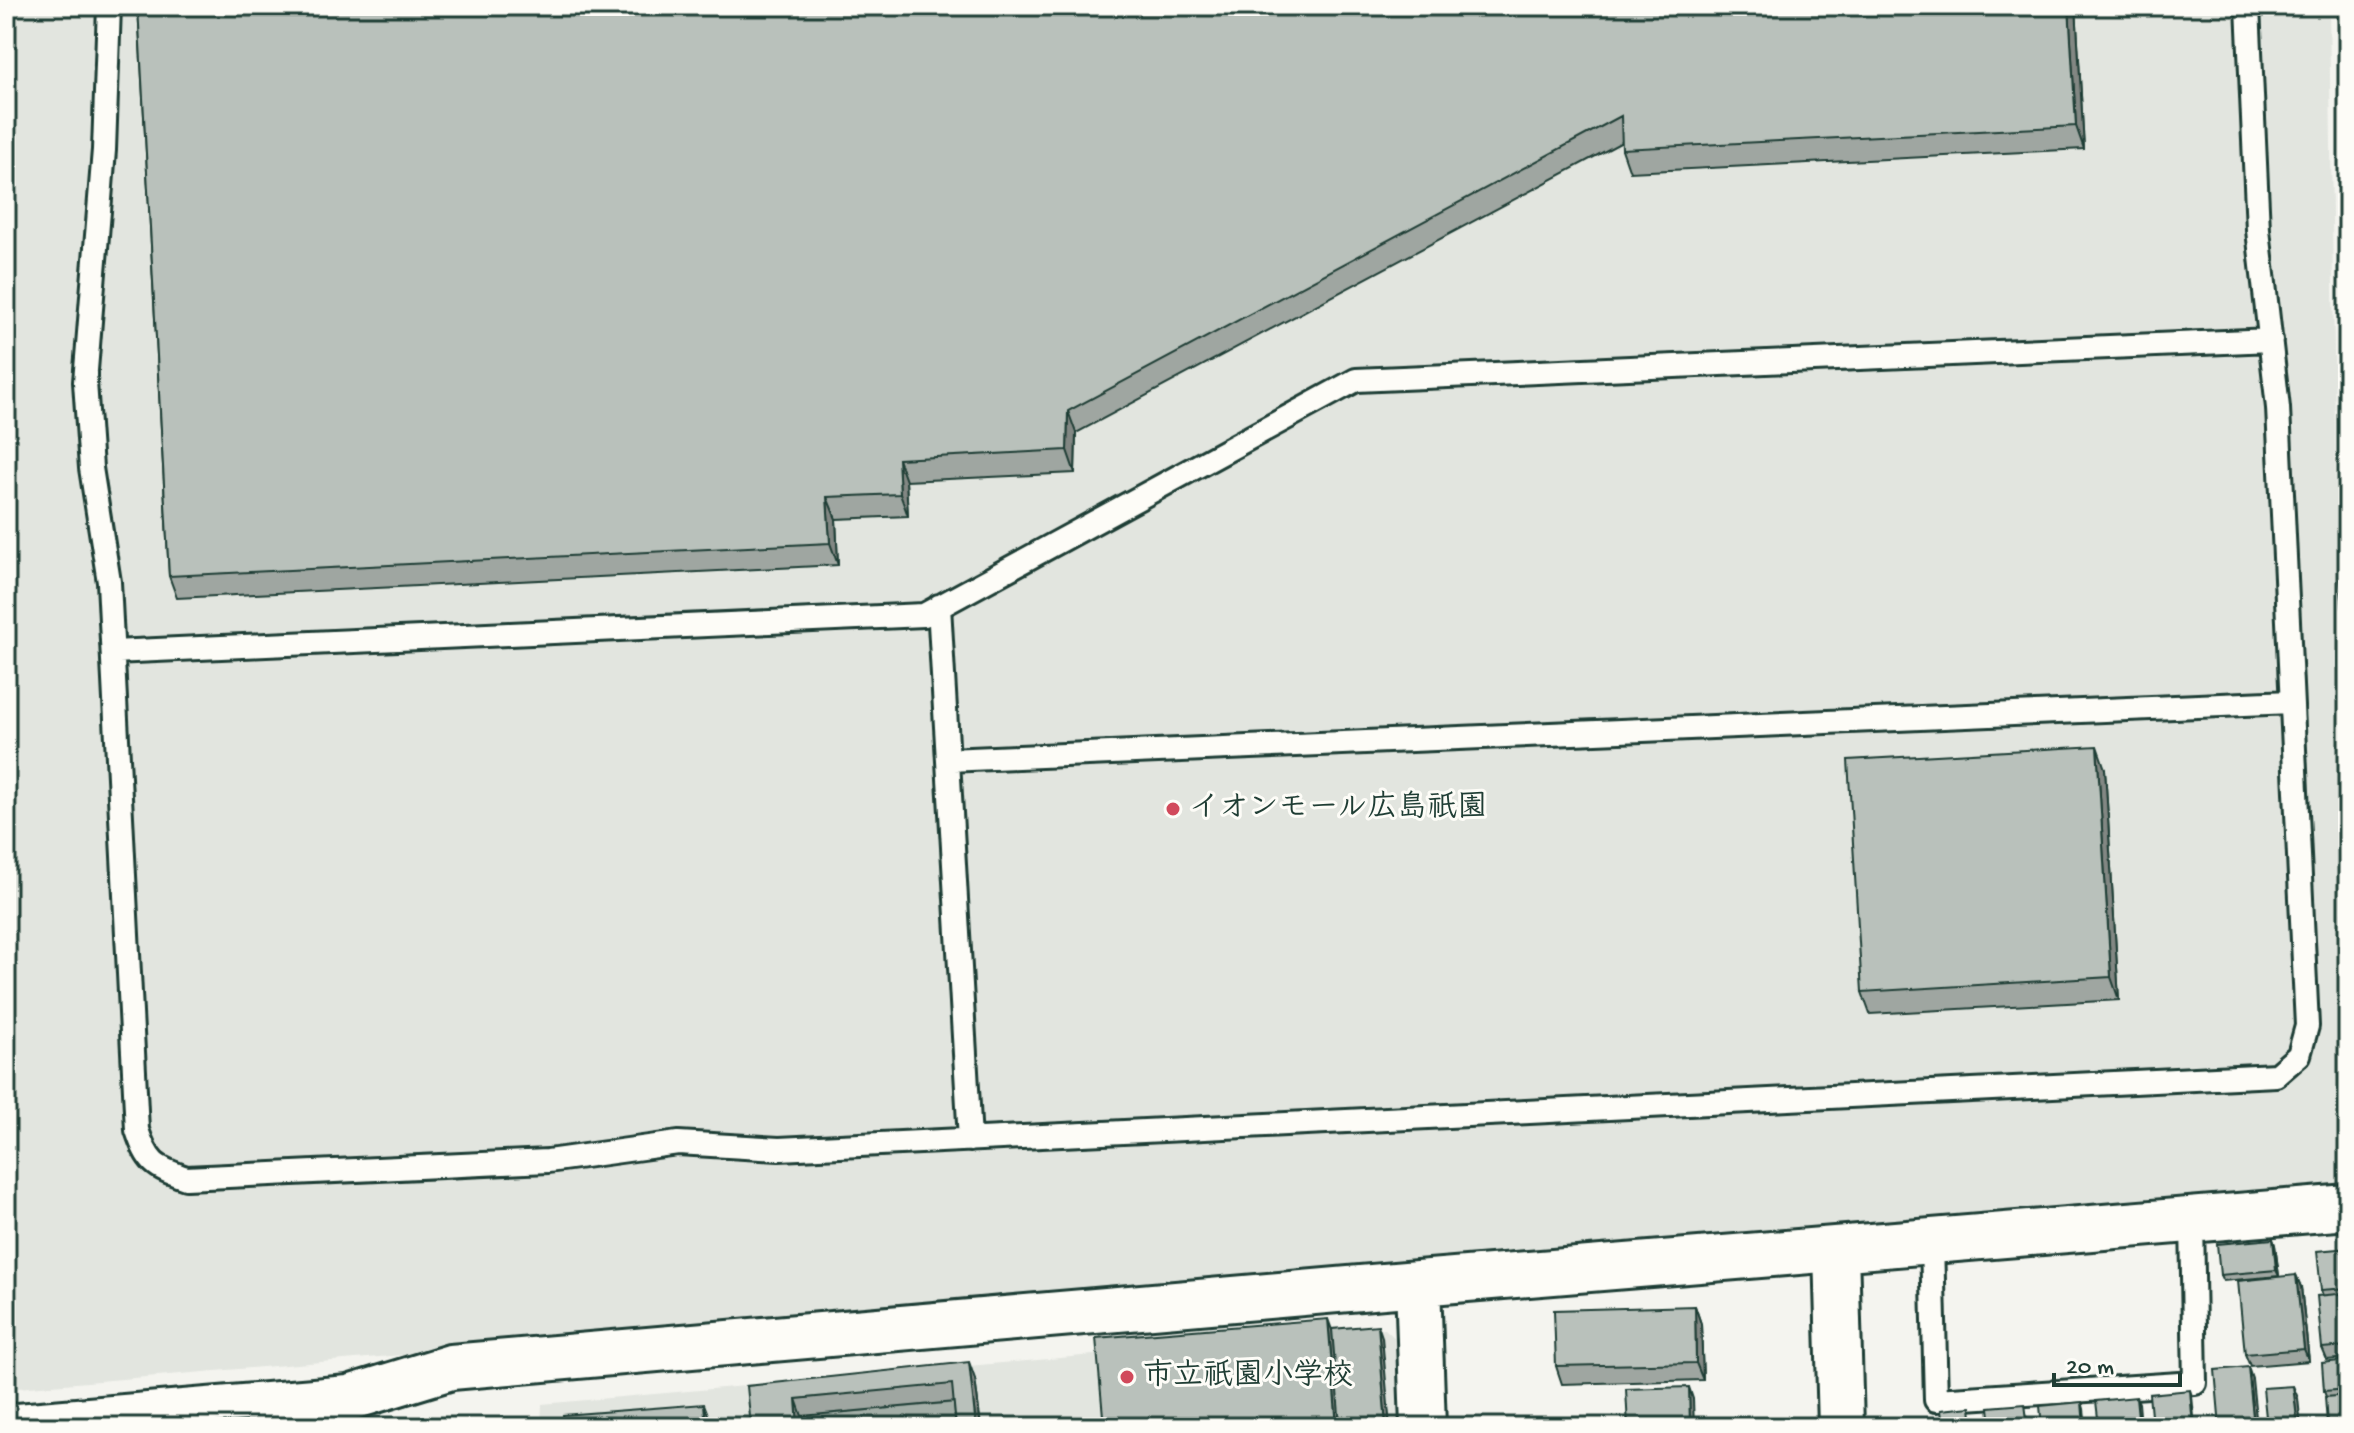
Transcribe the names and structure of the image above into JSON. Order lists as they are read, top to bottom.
{
  "places": ["イオンモール広島祇園", "市立祇園小学校"],
  "scale_bar": "20 m"
}
